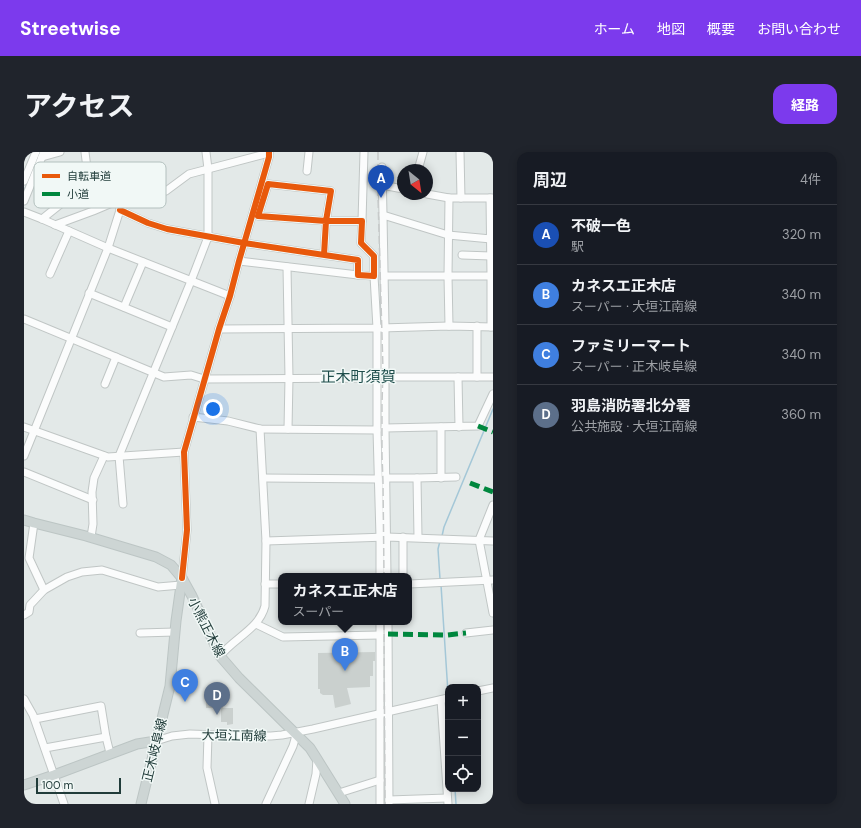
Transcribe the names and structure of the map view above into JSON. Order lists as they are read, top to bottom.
{
  "streets": {
    "main road": ["小熊正木線", "大垣江南線", "正木岐阜線"]
  },
  "crossings": [
    ["小熊正木線", "大垣江南線"],
    ["小熊正木線", "正木岐阜線"],
    ["大垣江南線", "正木岐阜線"]
  ],
  "districts": ["正木町須賀"],
  "legend": ["自転車道", "小道"],
  "scale_bar": "100 m",
  "north": "bottom right",
  "page": {
    "header": "Streetwise",
    "nav": [
      "ホーム",
      "地図",
      "概要",
      "お問い合わせ"
    ],
    "title": "アクセス",
    "buttons": "経路",
    "heading": ["周辺", "4件"],
    "pins": [
      "A",
      "B",
      "C",
      "D"
    ],
    "list": [
      {
        "mark": "A",
        "name": "不破一色",
        "note": "駅",
        "value": "320 m"
      },
      {
        "mark": "B",
        "name": "カネスエ正木店",
        "note": "スーパー · 大垣江南線",
        "value": "340 m"
      },
      {
        "mark": "C",
        "name": "ファミリーマート",
        "note": "スーパー · 正木岐阜線",
        "value": "340 m"
      },
      {
        "mark": "D",
        "name": "羽島消防署北分署",
        "note": "公共施設 · 大垣江南線",
        "value": "360 m"
      }
    ],
    "popup": ["カネスエ正木店", "スーパー"],
    "map_buttons": ["+", "−"],
    "scale": "100 m"
  }
}
